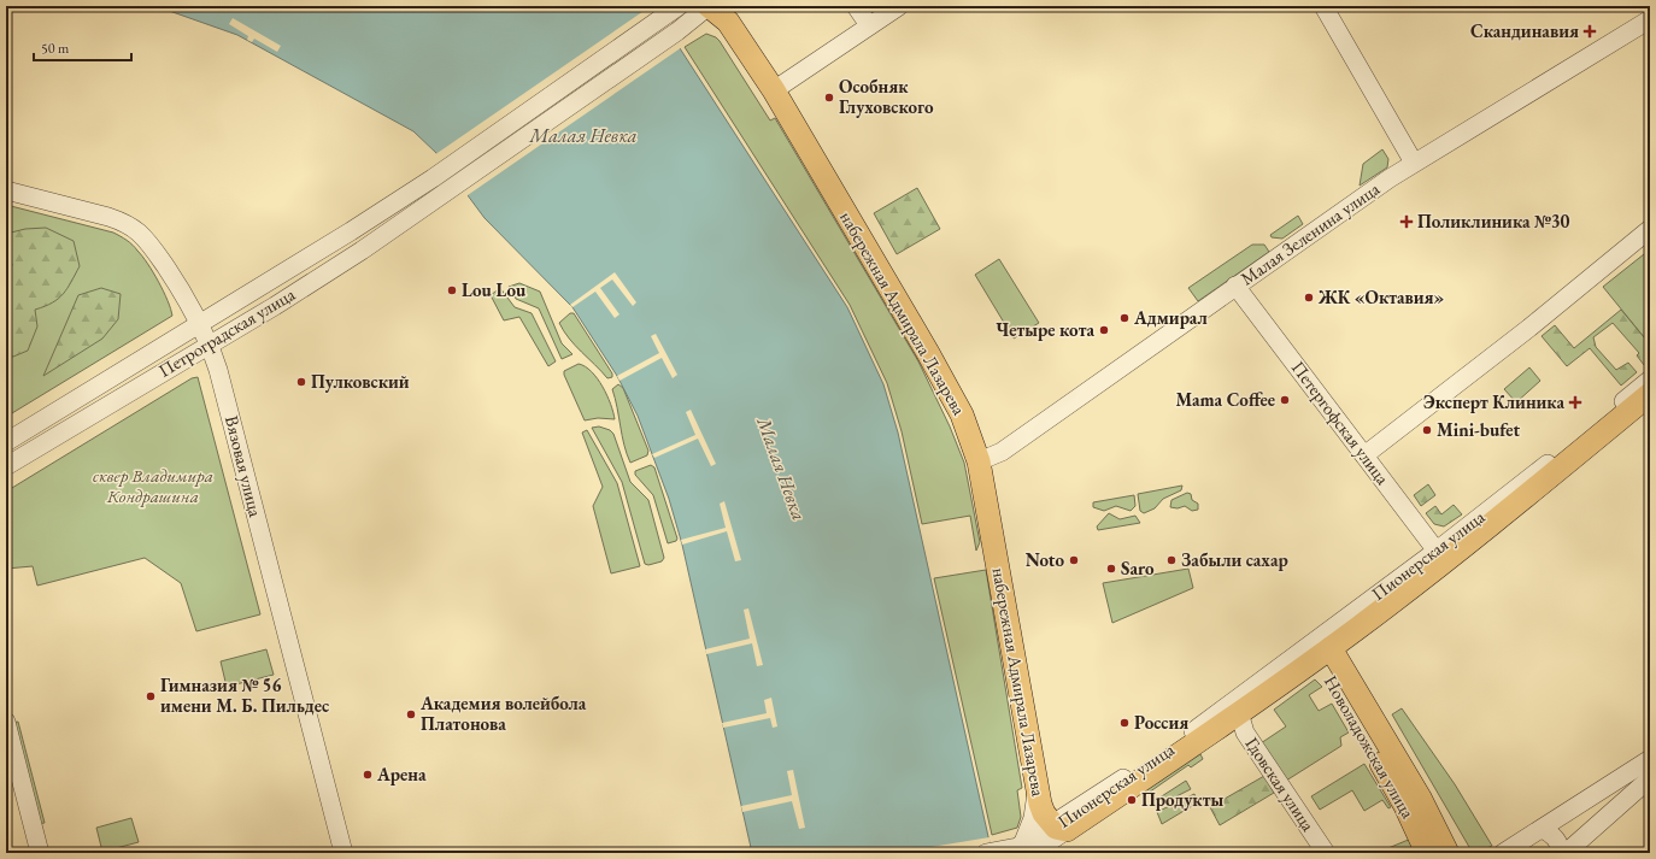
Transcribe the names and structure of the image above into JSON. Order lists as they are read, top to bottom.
{
  "streets": {
    "main road": ["набережная Адмирала Лазарева", "Пионерская улица", "Новоладожская улица"],
    "street": [
      "Малая Зеленина улица",
      "Петроградская улица",
      "Петергофская улица",
      "Вязовая улица",
      "Гдовская улица"
    ]
  },
  "crossings": [
    ["Малая Зеленина улица", "набережная Адмирала Лазарева"],
    ["Малая Зеленина улица", "Петергофская улица"],
    ["набережная Адмирала Лазарева", "Петроградская улица"],
    ["набережная Адмирала Лазарева", "Пионерская улица"],
    ["Петроградская улица", "Вязовая улица"],
    ["Петергофская улица", "Пионерская улица"],
    ["Пионерская улица", "Новоладожская улица"],
    ["Пионерская улица", "Гдовская улица"]
  ],
  "water": ["Малая Невка"],
  "parks": ["сквер Владимира Кондрашина"],
  "places": {
    "health": ["Скандинавия", "Поликлиника №30", "Эксперт Клиника"],
    "other": [
      "Особняк Глуховского",
      "Lou Lou",
      "ЖК «Октавия»",
      "Адмирал",
      "Четыре кота",
      "Пулковский",
      "Mama Coffee",
      "Mini-bufet",
      "Noto",
      "Забыли сахар",
      "Saro",
      "Гимназия № 56 имени М. Б. Пильдес",
      "Академия волейбола Платонова",
      "Россия",
      "Арена",
      "Продукты"
    ]
  },
  "scale_bar": "50 m"
}
